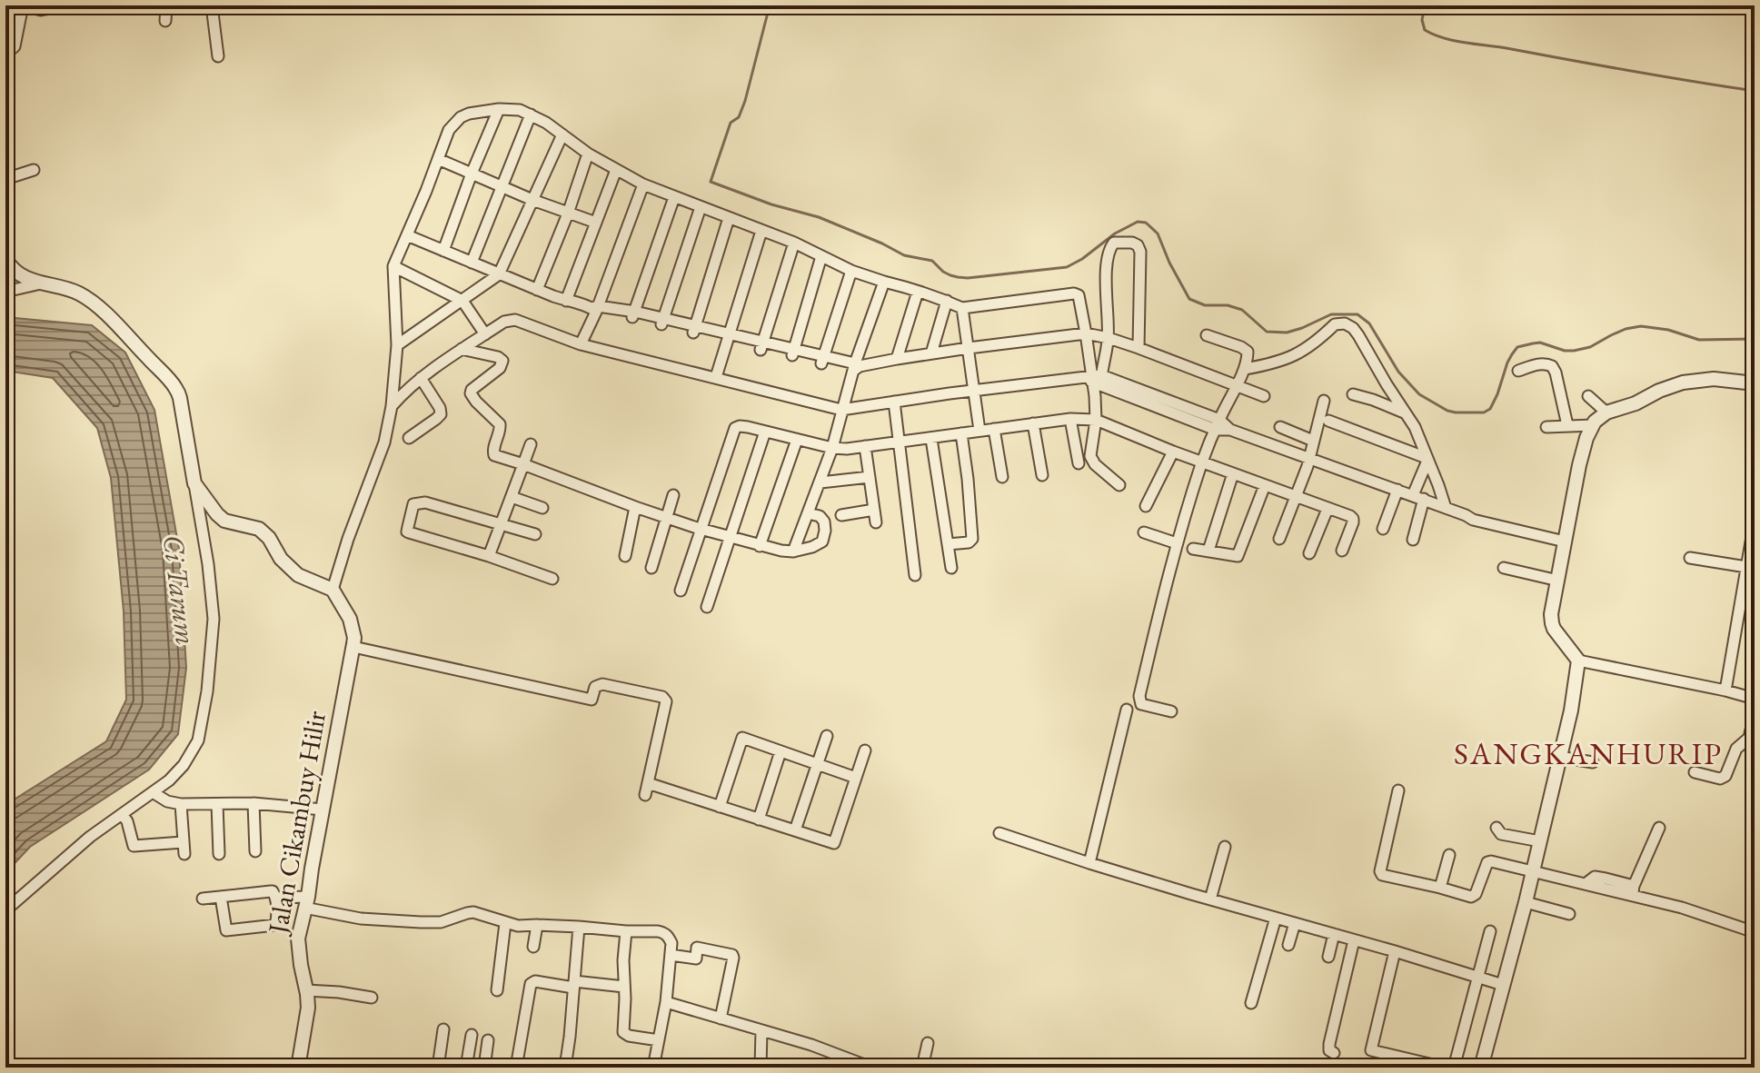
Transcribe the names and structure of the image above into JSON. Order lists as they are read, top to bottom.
{
  "streets": {
    "street": ["Jalan Cikambuy Hilir"]
  },
  "districts": ["SANGKANHURIP"],
  "water": ["Ci Tarum"]
}
